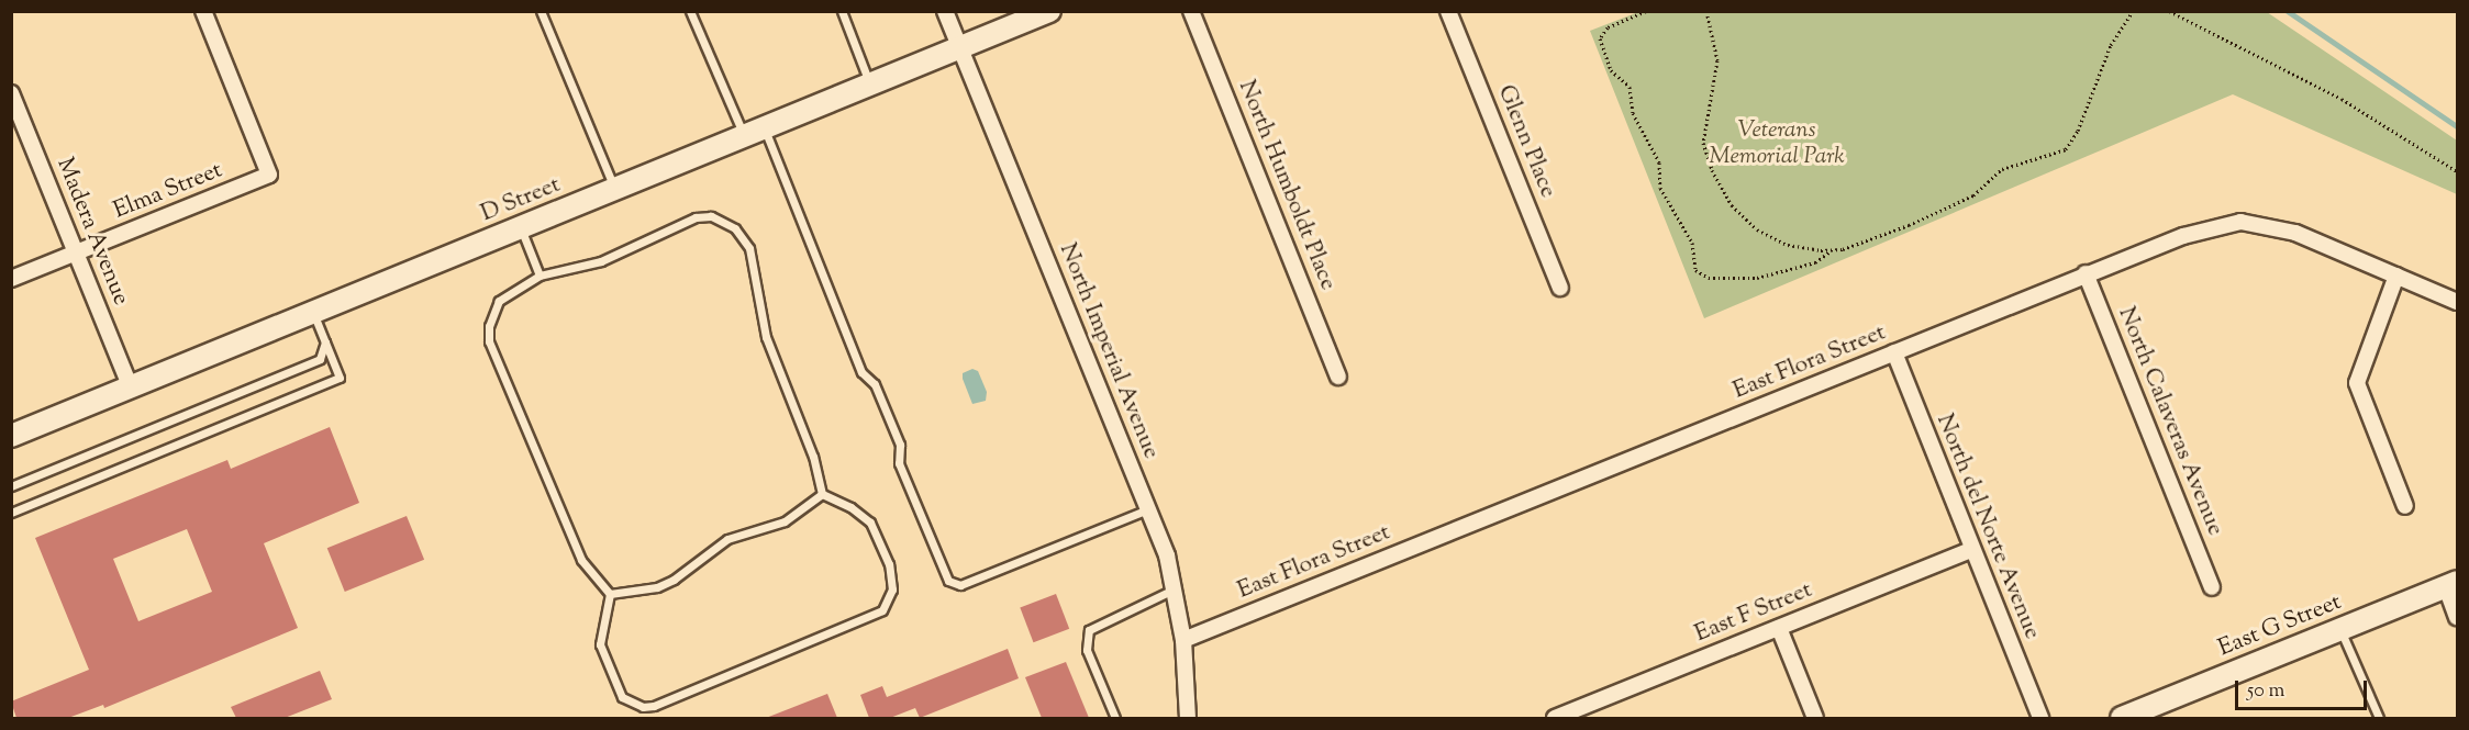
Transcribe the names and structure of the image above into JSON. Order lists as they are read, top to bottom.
{
  "streets": {
    "street": [
      "Glenn Place",
      "North Humboldt Place",
      "Elma Street",
      "D Street",
      "Madera Avenue",
      "North Imperial Avenue",
      "East Flora Street",
      "North Calaveras Avenue",
      "North del Norte Avenue",
      "East F Street",
      "East G Street"
    ]
  },
  "crossings": [
    ["Elma Street", "Madera Avenue"],
    ["D Street", "Madera Avenue"],
    ["D Street", "North Imperial Avenue"],
    ["North Imperial Avenue", "East Flora Street"],
    ["East Flora Street", "North Calaveras Avenue"],
    ["East Flora Street", "North del Norte Avenue"],
    ["North del Norte Avenue", "East F Street"]
  ],
  "parks": ["Veterans Memorial Park"],
  "scale_bar": "50 m"
}
